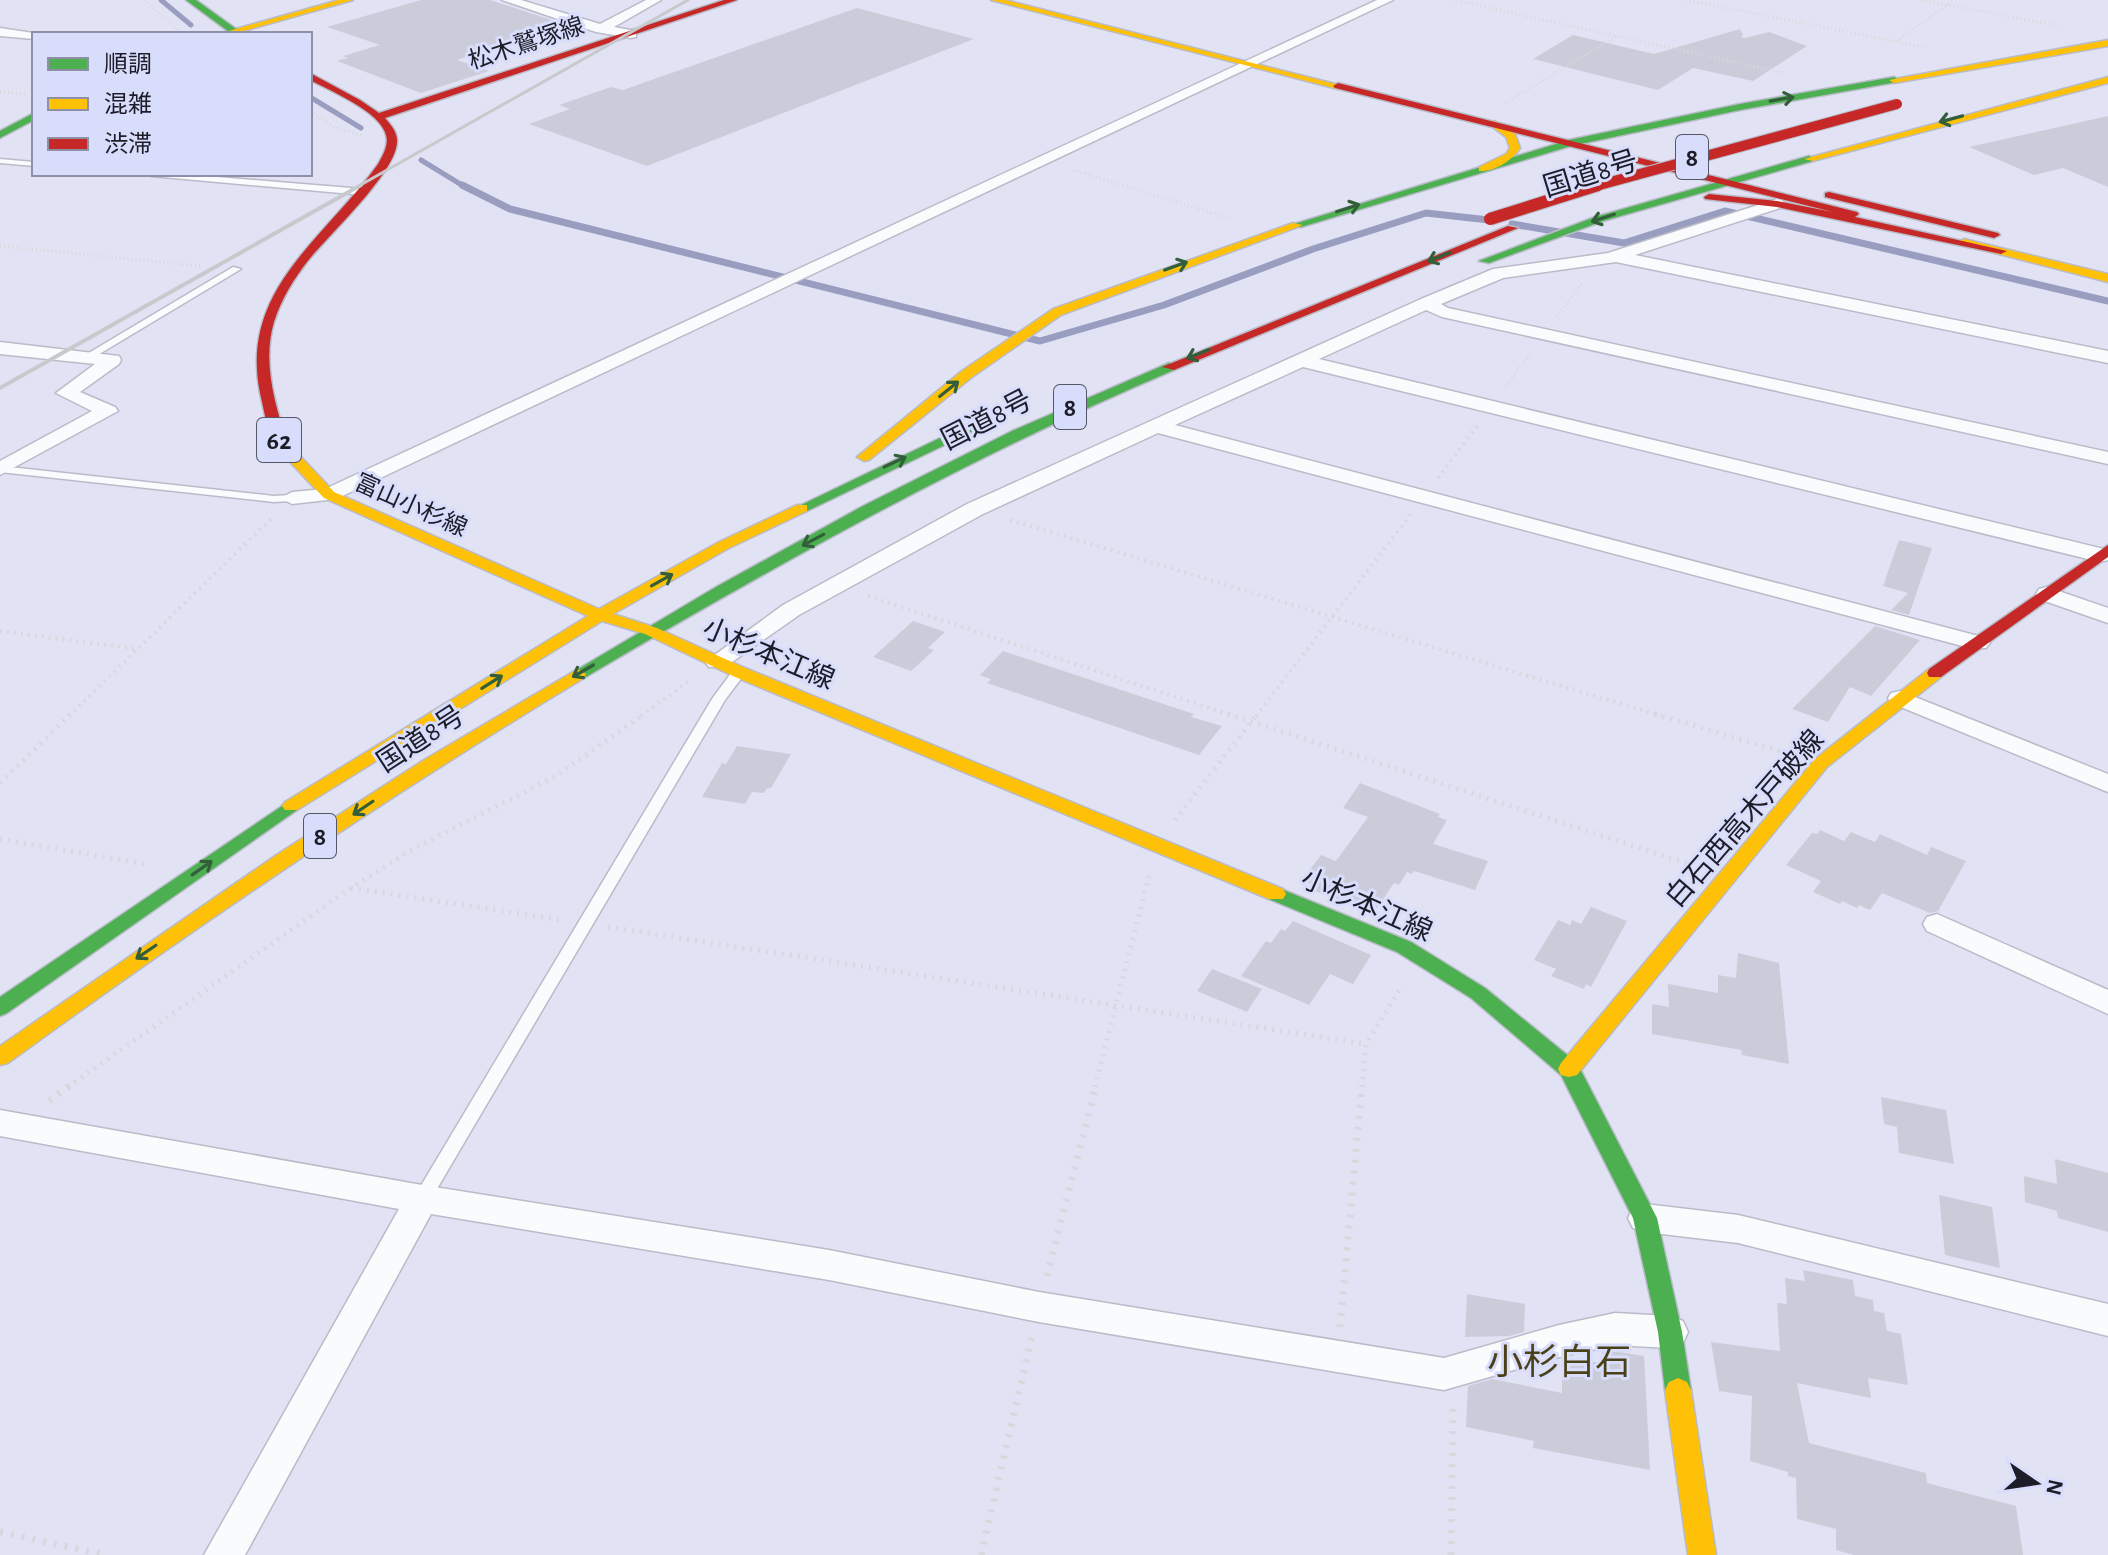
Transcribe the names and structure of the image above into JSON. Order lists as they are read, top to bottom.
{
  "streets": {
    "main road": [
      "松木鷲塚線",
      "8",
      "国道8号",
      "62",
      "富山小杉線",
      "小杉本江線",
      "白石西高木戸破線"
    ]
  },
  "crossings": [
    ["松木鷲塚線", "富山小杉線"],
    ["国道8号", "富山小杉線"],
    ["国道8号", "小杉本江線"],
    ["富山小杉線", "小杉本江線"],
    ["小杉本江線", "白石西高木戸破線"]
  ],
  "districts": ["小杉白石"],
  "legend": ["順調", "混雑", "渋滞"],
  "north": "right"
}
